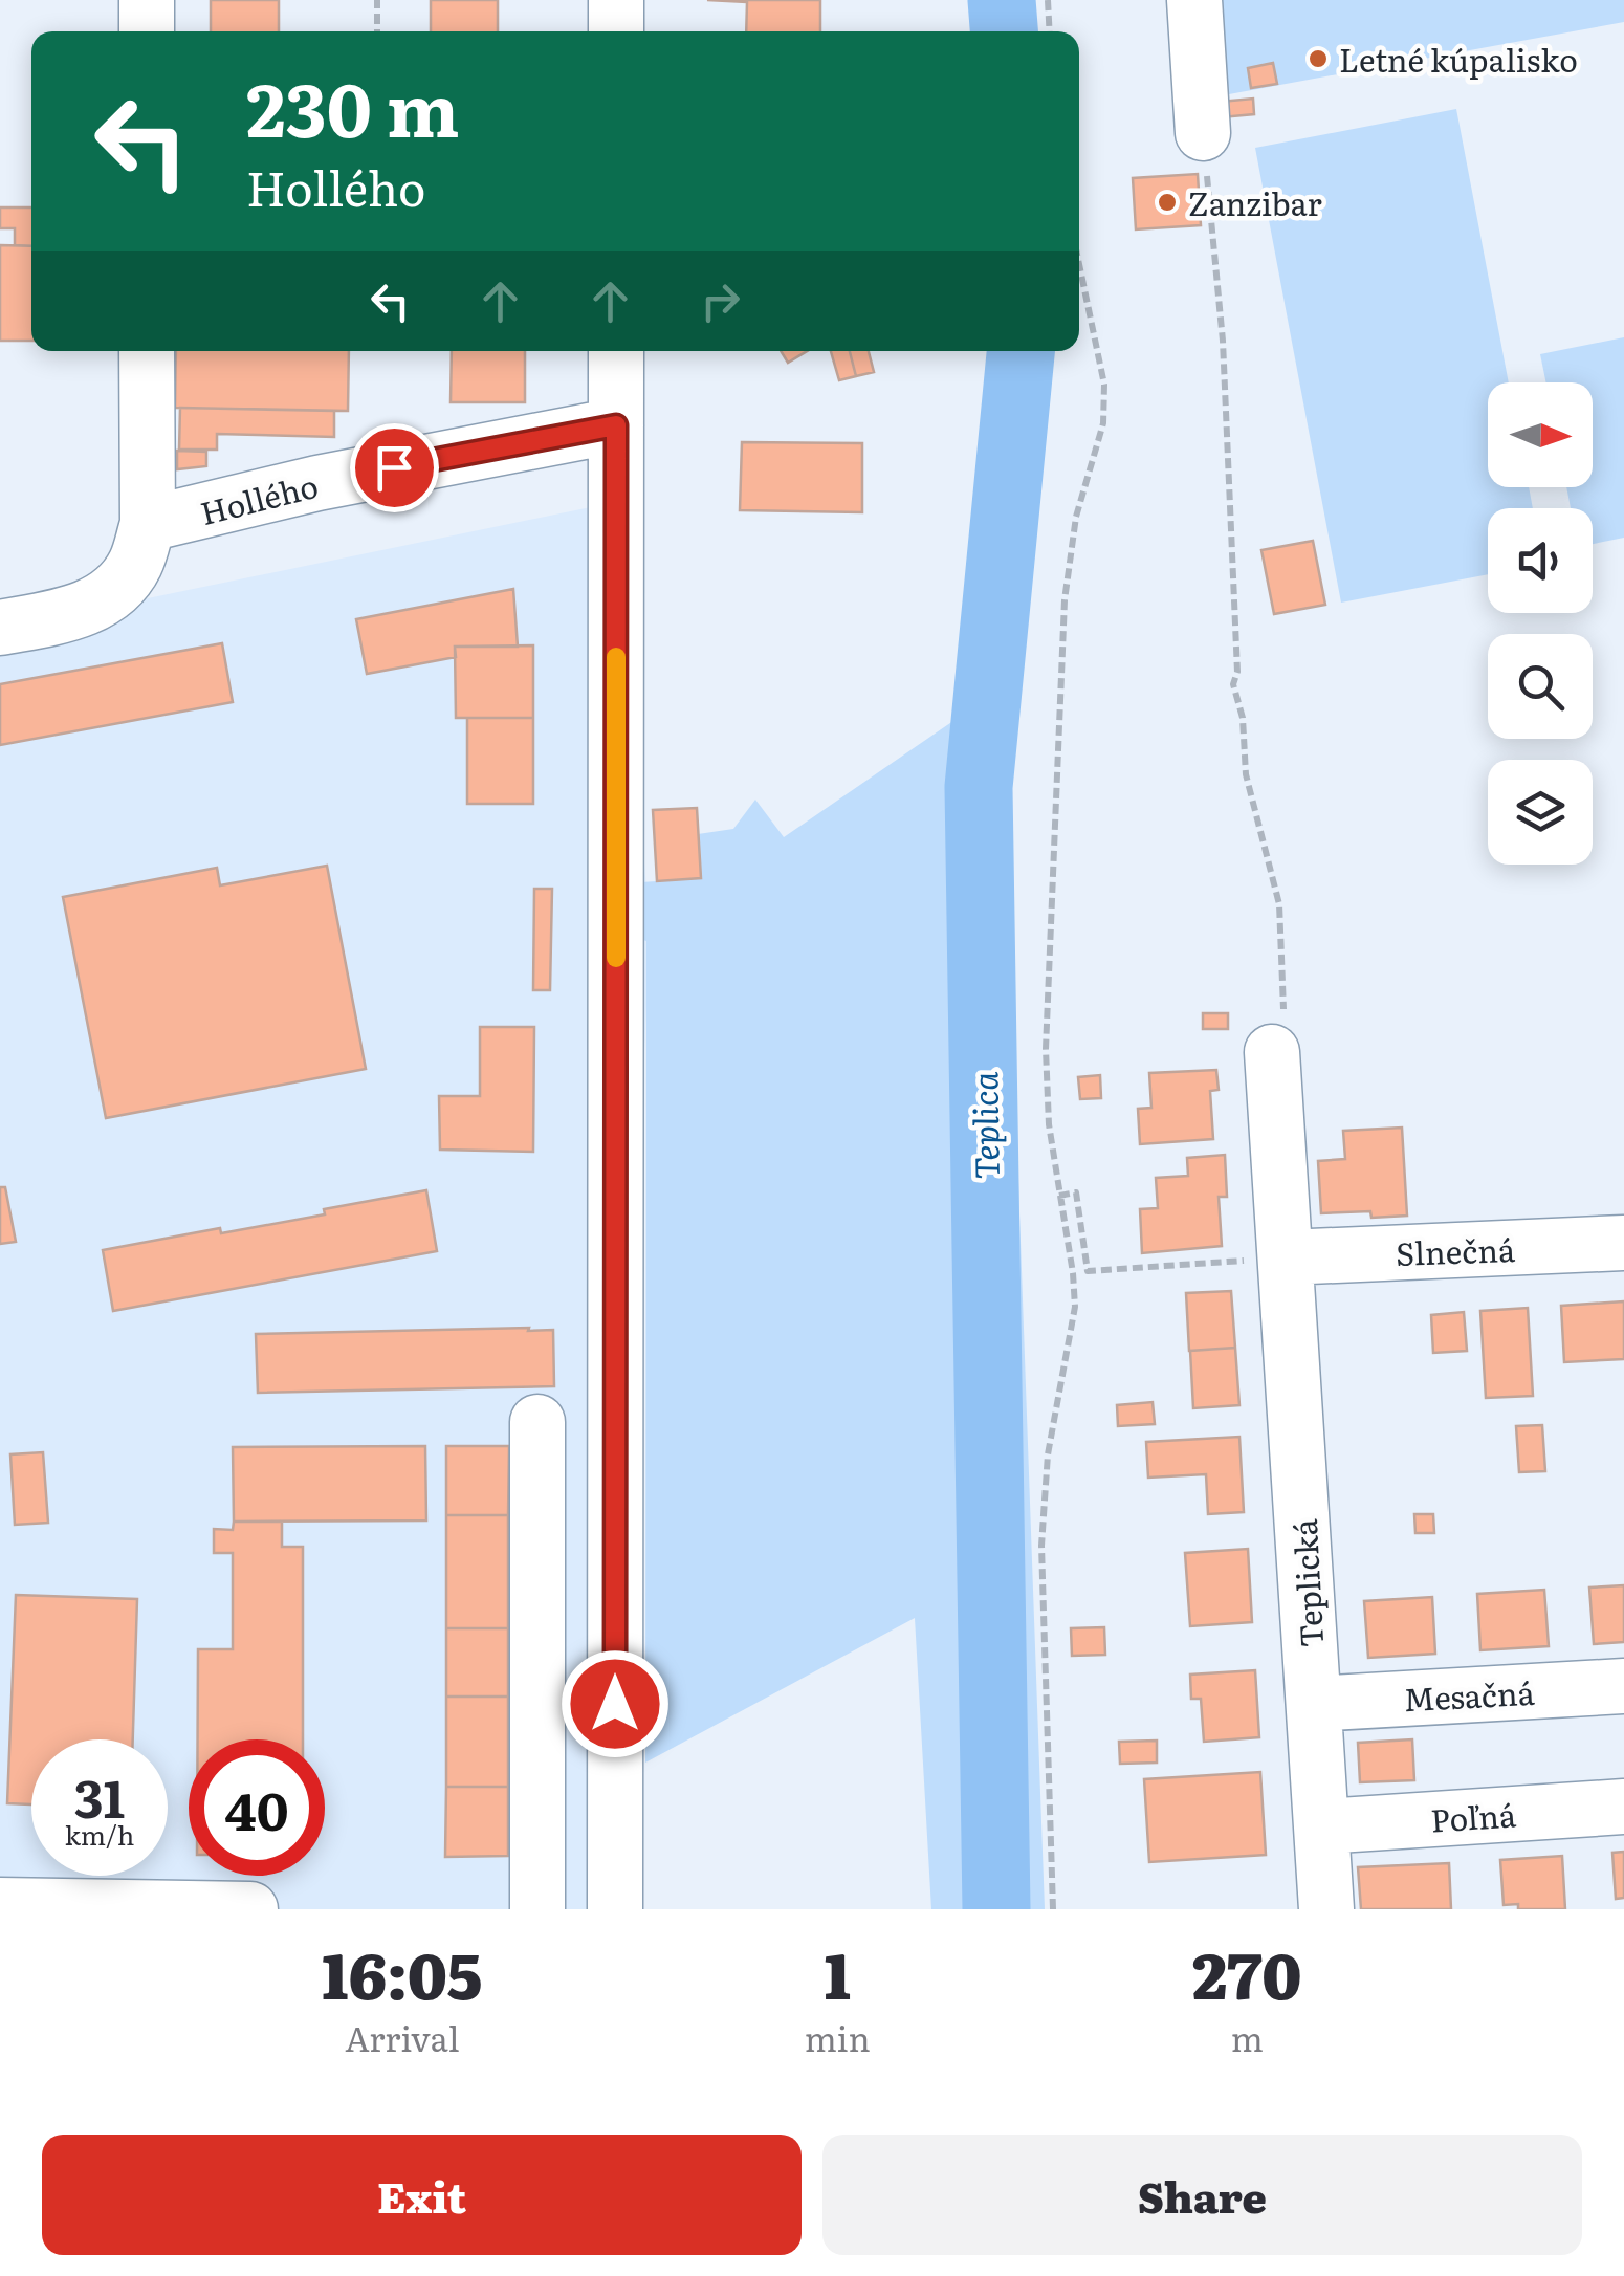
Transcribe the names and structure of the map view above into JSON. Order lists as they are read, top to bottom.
{
  "streets": {
    "street": [
      "Hollého",
      "Slnečná",
      "Teplická",
      "Mesačná",
      "Poľná"
    ]
  },
  "crossings": [
    ["Slnečná", "Teplická"],
    ["Teplická", "Mesačná"],
    ["Teplická", "Poľná"]
  ],
  "water": ["Teplica"],
  "places": ["Letné kúpalisko", "Zanzibar"],
  "north": "right",
  "page": {
    "turn": ["230 m", "Hollého"],
    "speed": "31 km/h",
    "limit": "40",
    "eta": [
      "16:05",
      "Arrival",
      "1",
      "min",
      "270",
      "m"
    ],
    "buttons": ["Exit", "Share"]
  }
}
